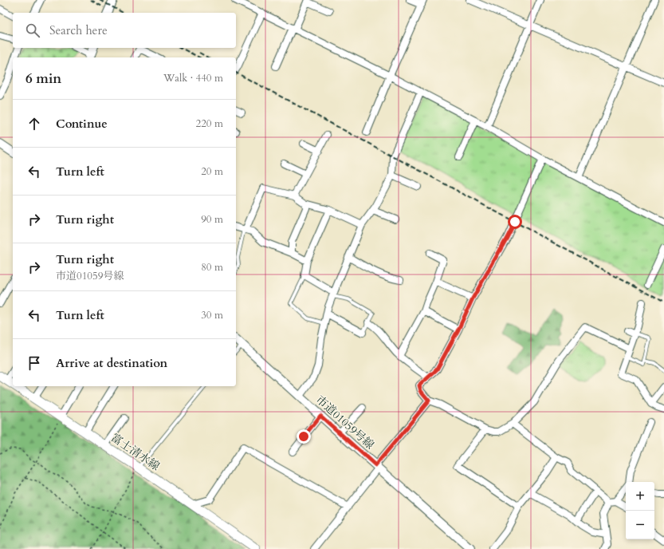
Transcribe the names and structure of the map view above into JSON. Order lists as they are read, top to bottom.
{
  "streets": {
    "main road": ["富士清水線"],
    "street": ["市道01059号線"]
  },
  "page": {
    "search": "Search here",
    "heading": ["6 min", "Walk · 440 m"],
    "list": [
      ["Continue", "220 m"],
      ["Turn left", "20 m"],
      ["Turn right", "90 m"],
      ["Turn right", "市道01059号線", "80 m"],
      ["Turn left", "30 m"],
      "Arrive at destination"
    ],
    "map_buttons": ["+", "−"]
  }
}
